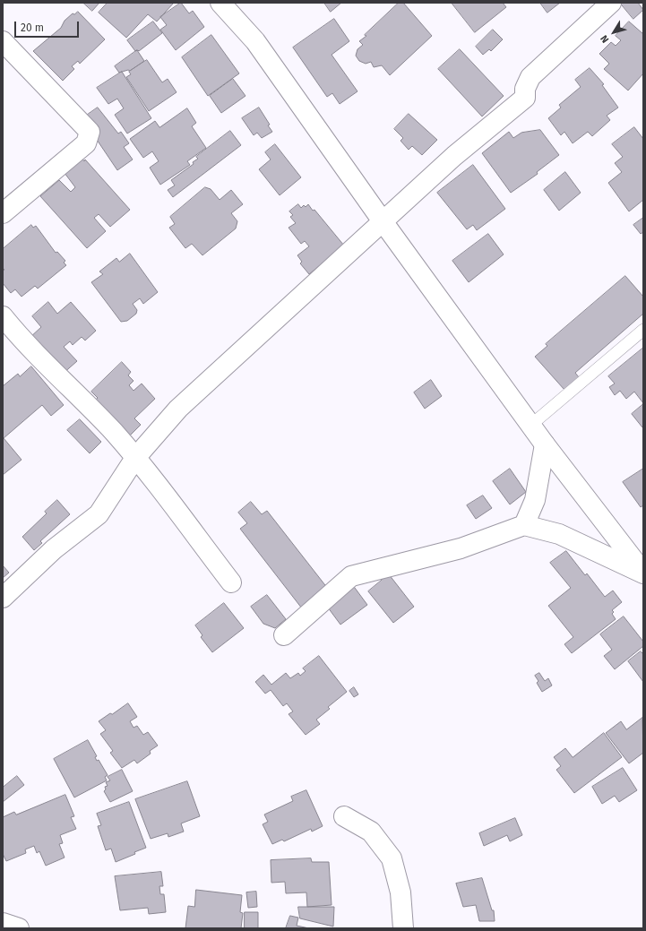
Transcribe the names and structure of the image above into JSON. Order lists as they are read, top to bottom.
{
  "scale_bar": "20 m",
  "north": "bottom left"
}
